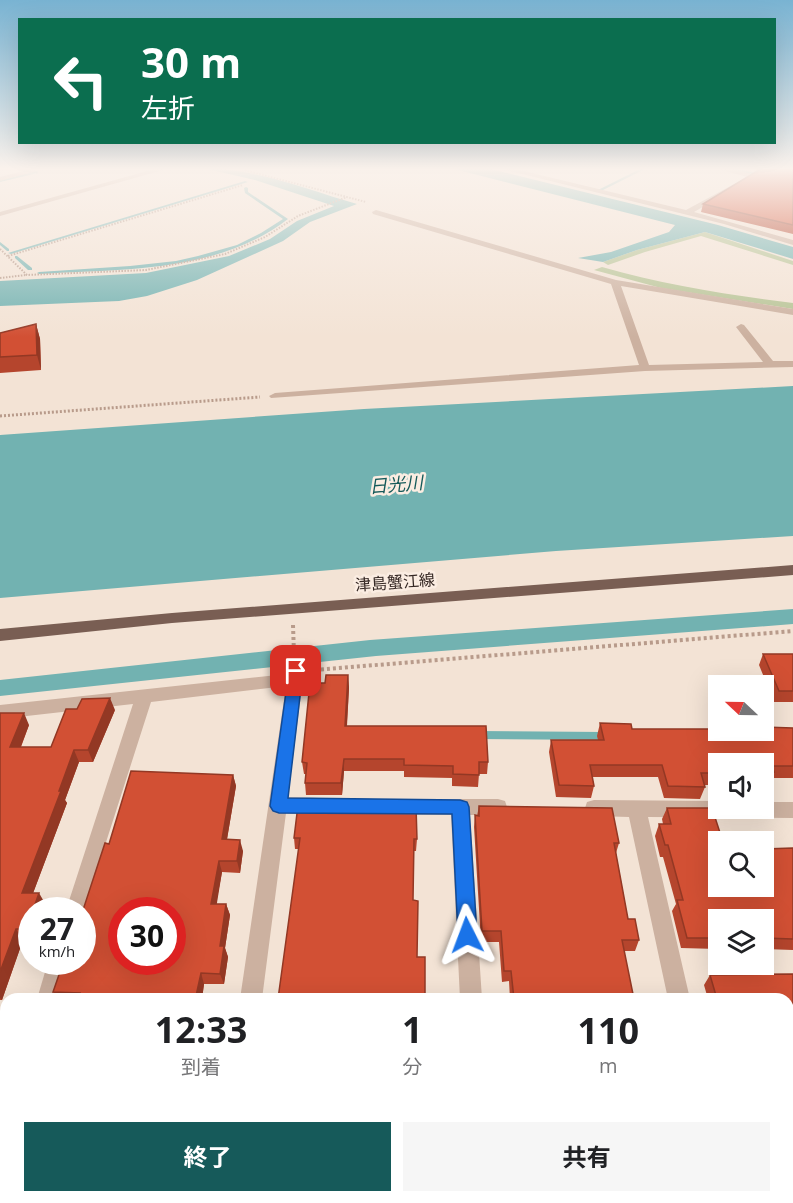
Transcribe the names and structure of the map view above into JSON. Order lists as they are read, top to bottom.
{
  "streets": {
    "main road": ["津島蟹江線"]
  },
  "water": ["日光川"],
  "north": "left",
  "page": {
    "turn": ["30 m", "左折"],
    "speed": "27 km/h",
    "limit": "30",
    "eta": [
      "12:33",
      "到着",
      "1",
      "分",
      "110",
      "m"
    ],
    "buttons": ["終了", "共有"]
  }
}
